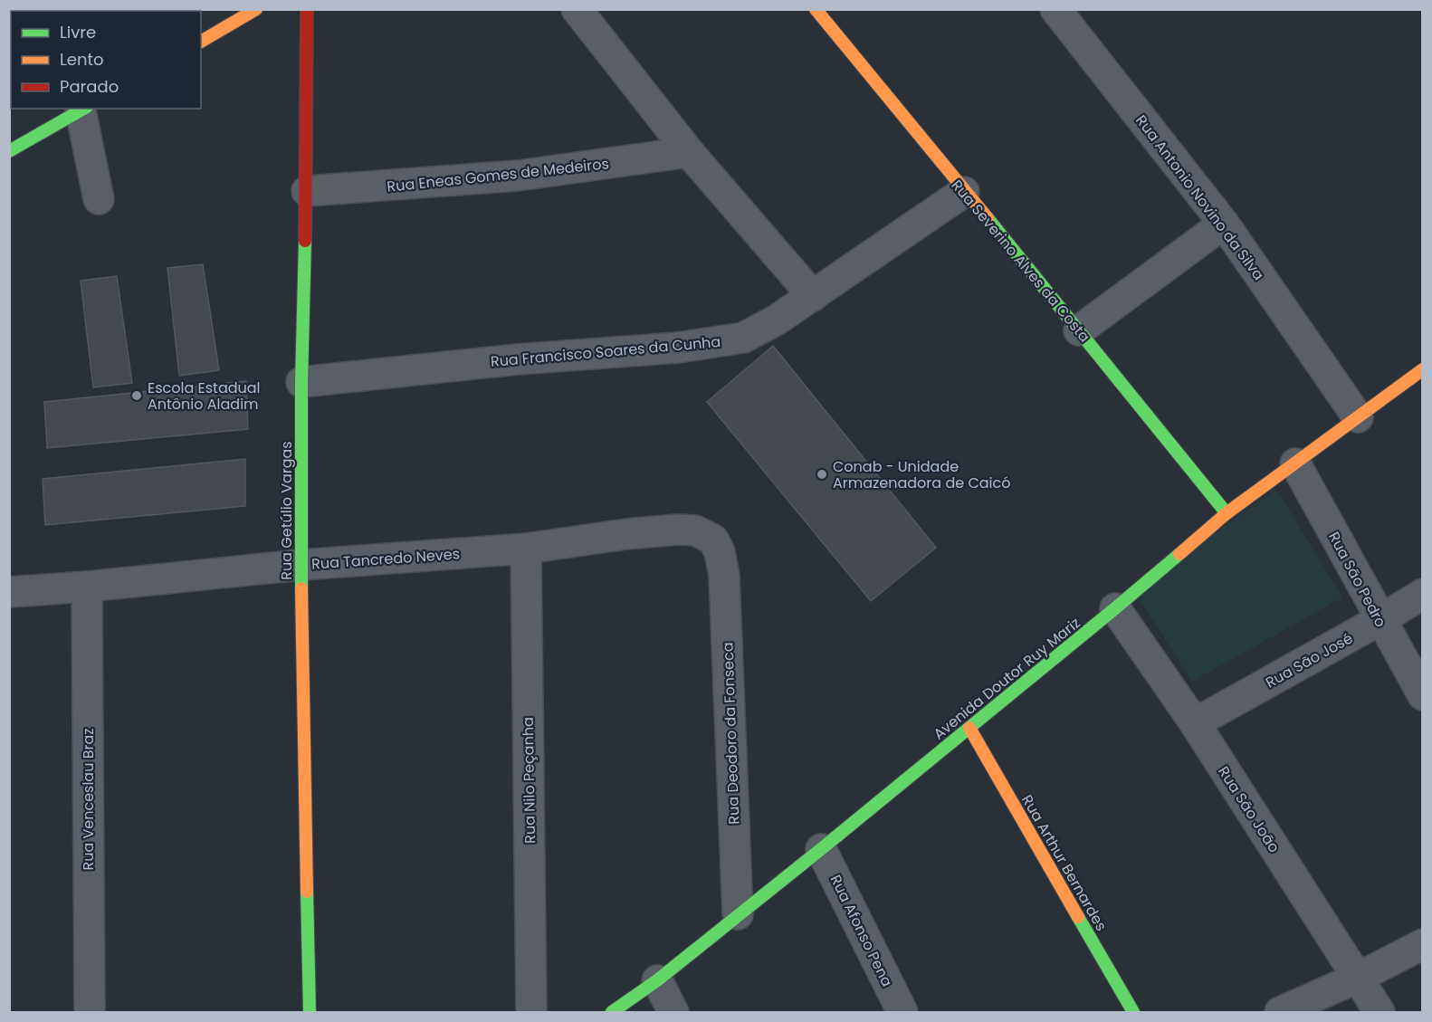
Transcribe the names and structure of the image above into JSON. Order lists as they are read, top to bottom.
{
  "streets": {
    "street": [
      "Rua Eneas Gomes de Medeiros",
      "Rua Antonio Novino da Silva",
      "Rua Severino Alves da Costa",
      "Rua Francisco Soares da Cunha",
      "Rua Getúlio Vargas",
      "Rua Tancredo Neves",
      "Rua São Pedro",
      "Rua São José",
      "Avenida Doutor Ruy Mariz",
      "Rua Deodoro da Fonseca",
      "Rua Nilo Peçanha",
      "Rua Venceslau Braz",
      "Rua São João",
      "Rua Arthur Bernardes",
      "Rua Afonso Pena"
    ]
  },
  "crossings": [
    ["Rua Eneas Gomes de Medeiros", "Rua Getúlio Vargas"],
    ["Rua Antonio Novino da Silva", "Avenida Doutor Ruy Mariz"],
    ["Rua Severino Alves da Costa", "Rua Francisco Soares da Cunha"],
    ["Rua Severino Alves da Costa", "Avenida Doutor Ruy Mariz"],
    ["Rua Francisco Soares da Cunha", "Rua Getúlio Vargas"],
    ["Rua Getúlio Vargas", "Rua Tancredo Neves"],
    ["Rua Tancredo Neves", "Rua Deodoro da Fonseca"],
    ["Rua Tancredo Neves", "Rua Nilo Peçanha"],
    ["Rua Tancredo Neves", "Rua Venceslau Braz"],
    ["Rua São Pedro", "Rua São José"],
    ["Rua São Pedro", "Avenida Doutor Ruy Mariz"],
    ["Rua São José", "Rua São João"],
    ["Avenida Doutor Ruy Mariz", "Rua Deodoro da Fonseca"],
    ["Avenida Doutor Ruy Mariz", "Rua São João"],
    ["Avenida Doutor Ruy Mariz", "Rua Arthur Bernardes"],
    ["Avenida Doutor Ruy Mariz", "Rua Afonso Pena"]
  ],
  "places": ["Escola Estadual Antônio Aladim", "Conab - Unidade Armazenadora de Caicó"],
  "legend": ["Livre", "Lento", "Parado"]
}
